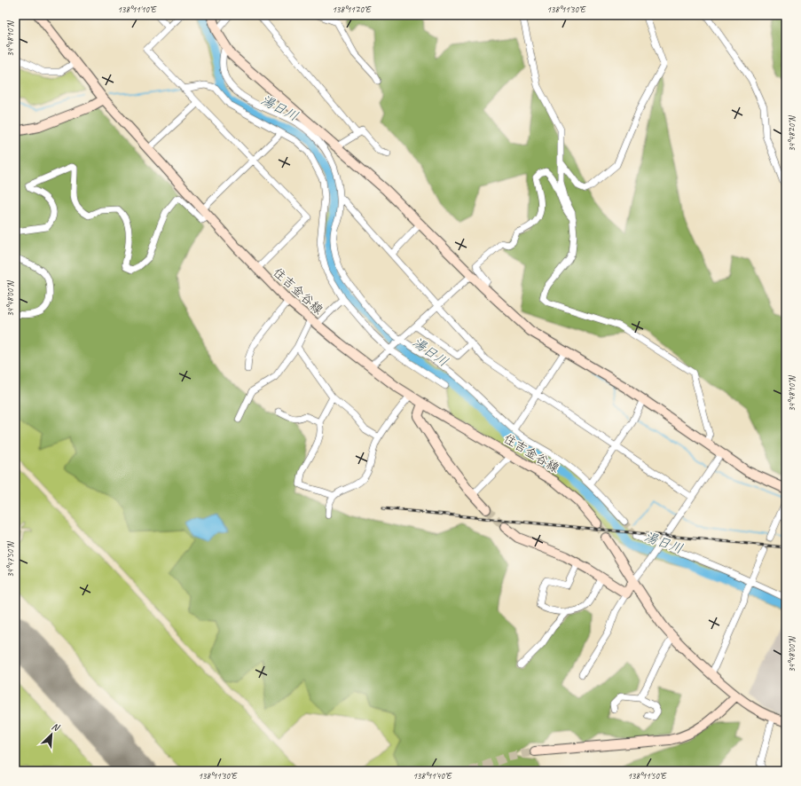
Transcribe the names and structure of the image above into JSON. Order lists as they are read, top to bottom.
{
  "streets": {
    "main road": ["住吉金谷線"]
  },
  "water": ["湯日川"],
  "north": "top right",
  "coordinates": [
    "138°11'10\"E",
    "138°11'20\"E",
    "138°11'30\"E",
    "34°48'10\"N",
    "34°48'20\"N",
    "34°48'00\"N",
    "34°47'50\"N",
    "138°11'40\"E",
    "138°11'50\"E"
  ]
}
